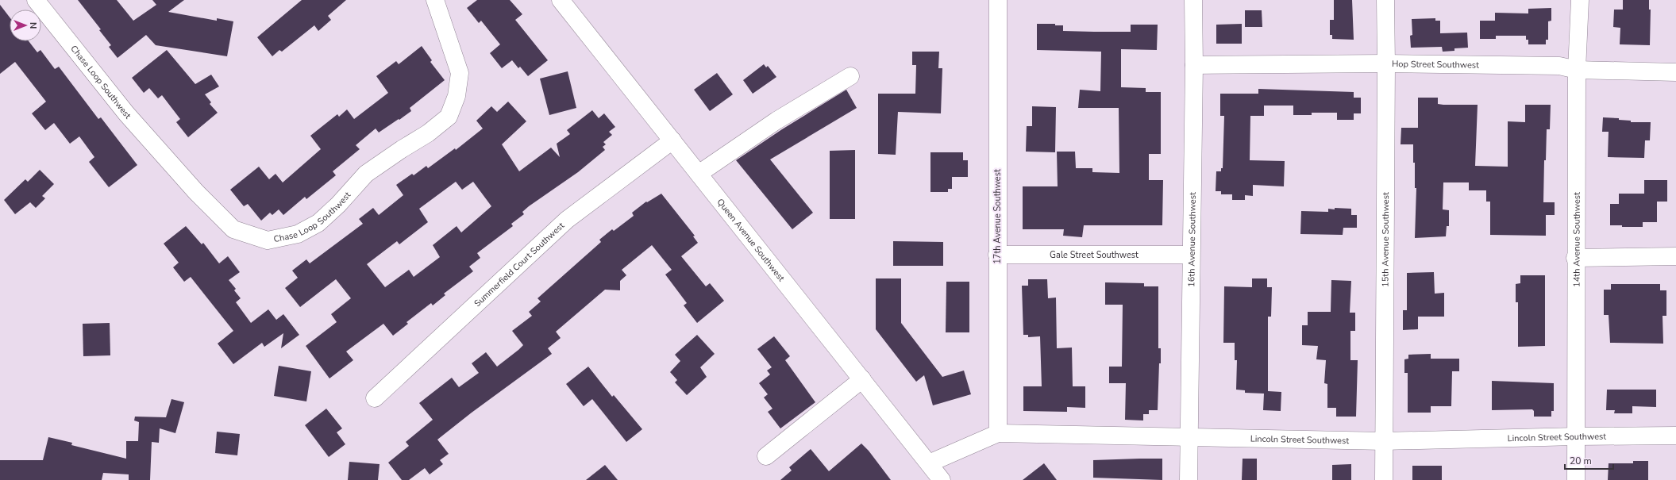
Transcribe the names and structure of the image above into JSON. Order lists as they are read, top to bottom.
{
  "streets": {
    "street": [
      "Hop Street Southwest",
      "Chase Loop Southwest",
      "17th Avenue Southwest",
      "Queen Avenue Southwest",
      "16th Avenue Southwest",
      "15th Avenue Southwest",
      "14th Avenue Southwest",
      "Gale Street Southwest",
      "Summerfield Court Southwest",
      "Lincoln Street Southwest"
    ]
  },
  "crossings": [
    ["Hop Street Southwest", "16th Avenue Southwest"],
    ["Hop Street Southwest", "15th Avenue Southwest"],
    ["Hop Street Southwest", "14th Avenue Southwest"],
    ["17th Avenue Southwest", "Gale Street Southwest"],
    ["17th Avenue Southwest", "Lincoln Street Southwest"],
    ["Queen Avenue Southwest", "Summerfield Court Southwest"],
    ["Queen Avenue Southwest", "Lincoln Street Southwest"],
    ["16th Avenue Southwest", "Gale Street Southwest"],
    ["16th Avenue Southwest", "Lincoln Street Southwest"],
    ["15th Avenue Southwest", "Lincoln Street Southwest"],
    ["14th Avenue Southwest", "Lincoln Street Southwest"]
  ],
  "scale_bar": "20 m",
  "north": "right"
}
